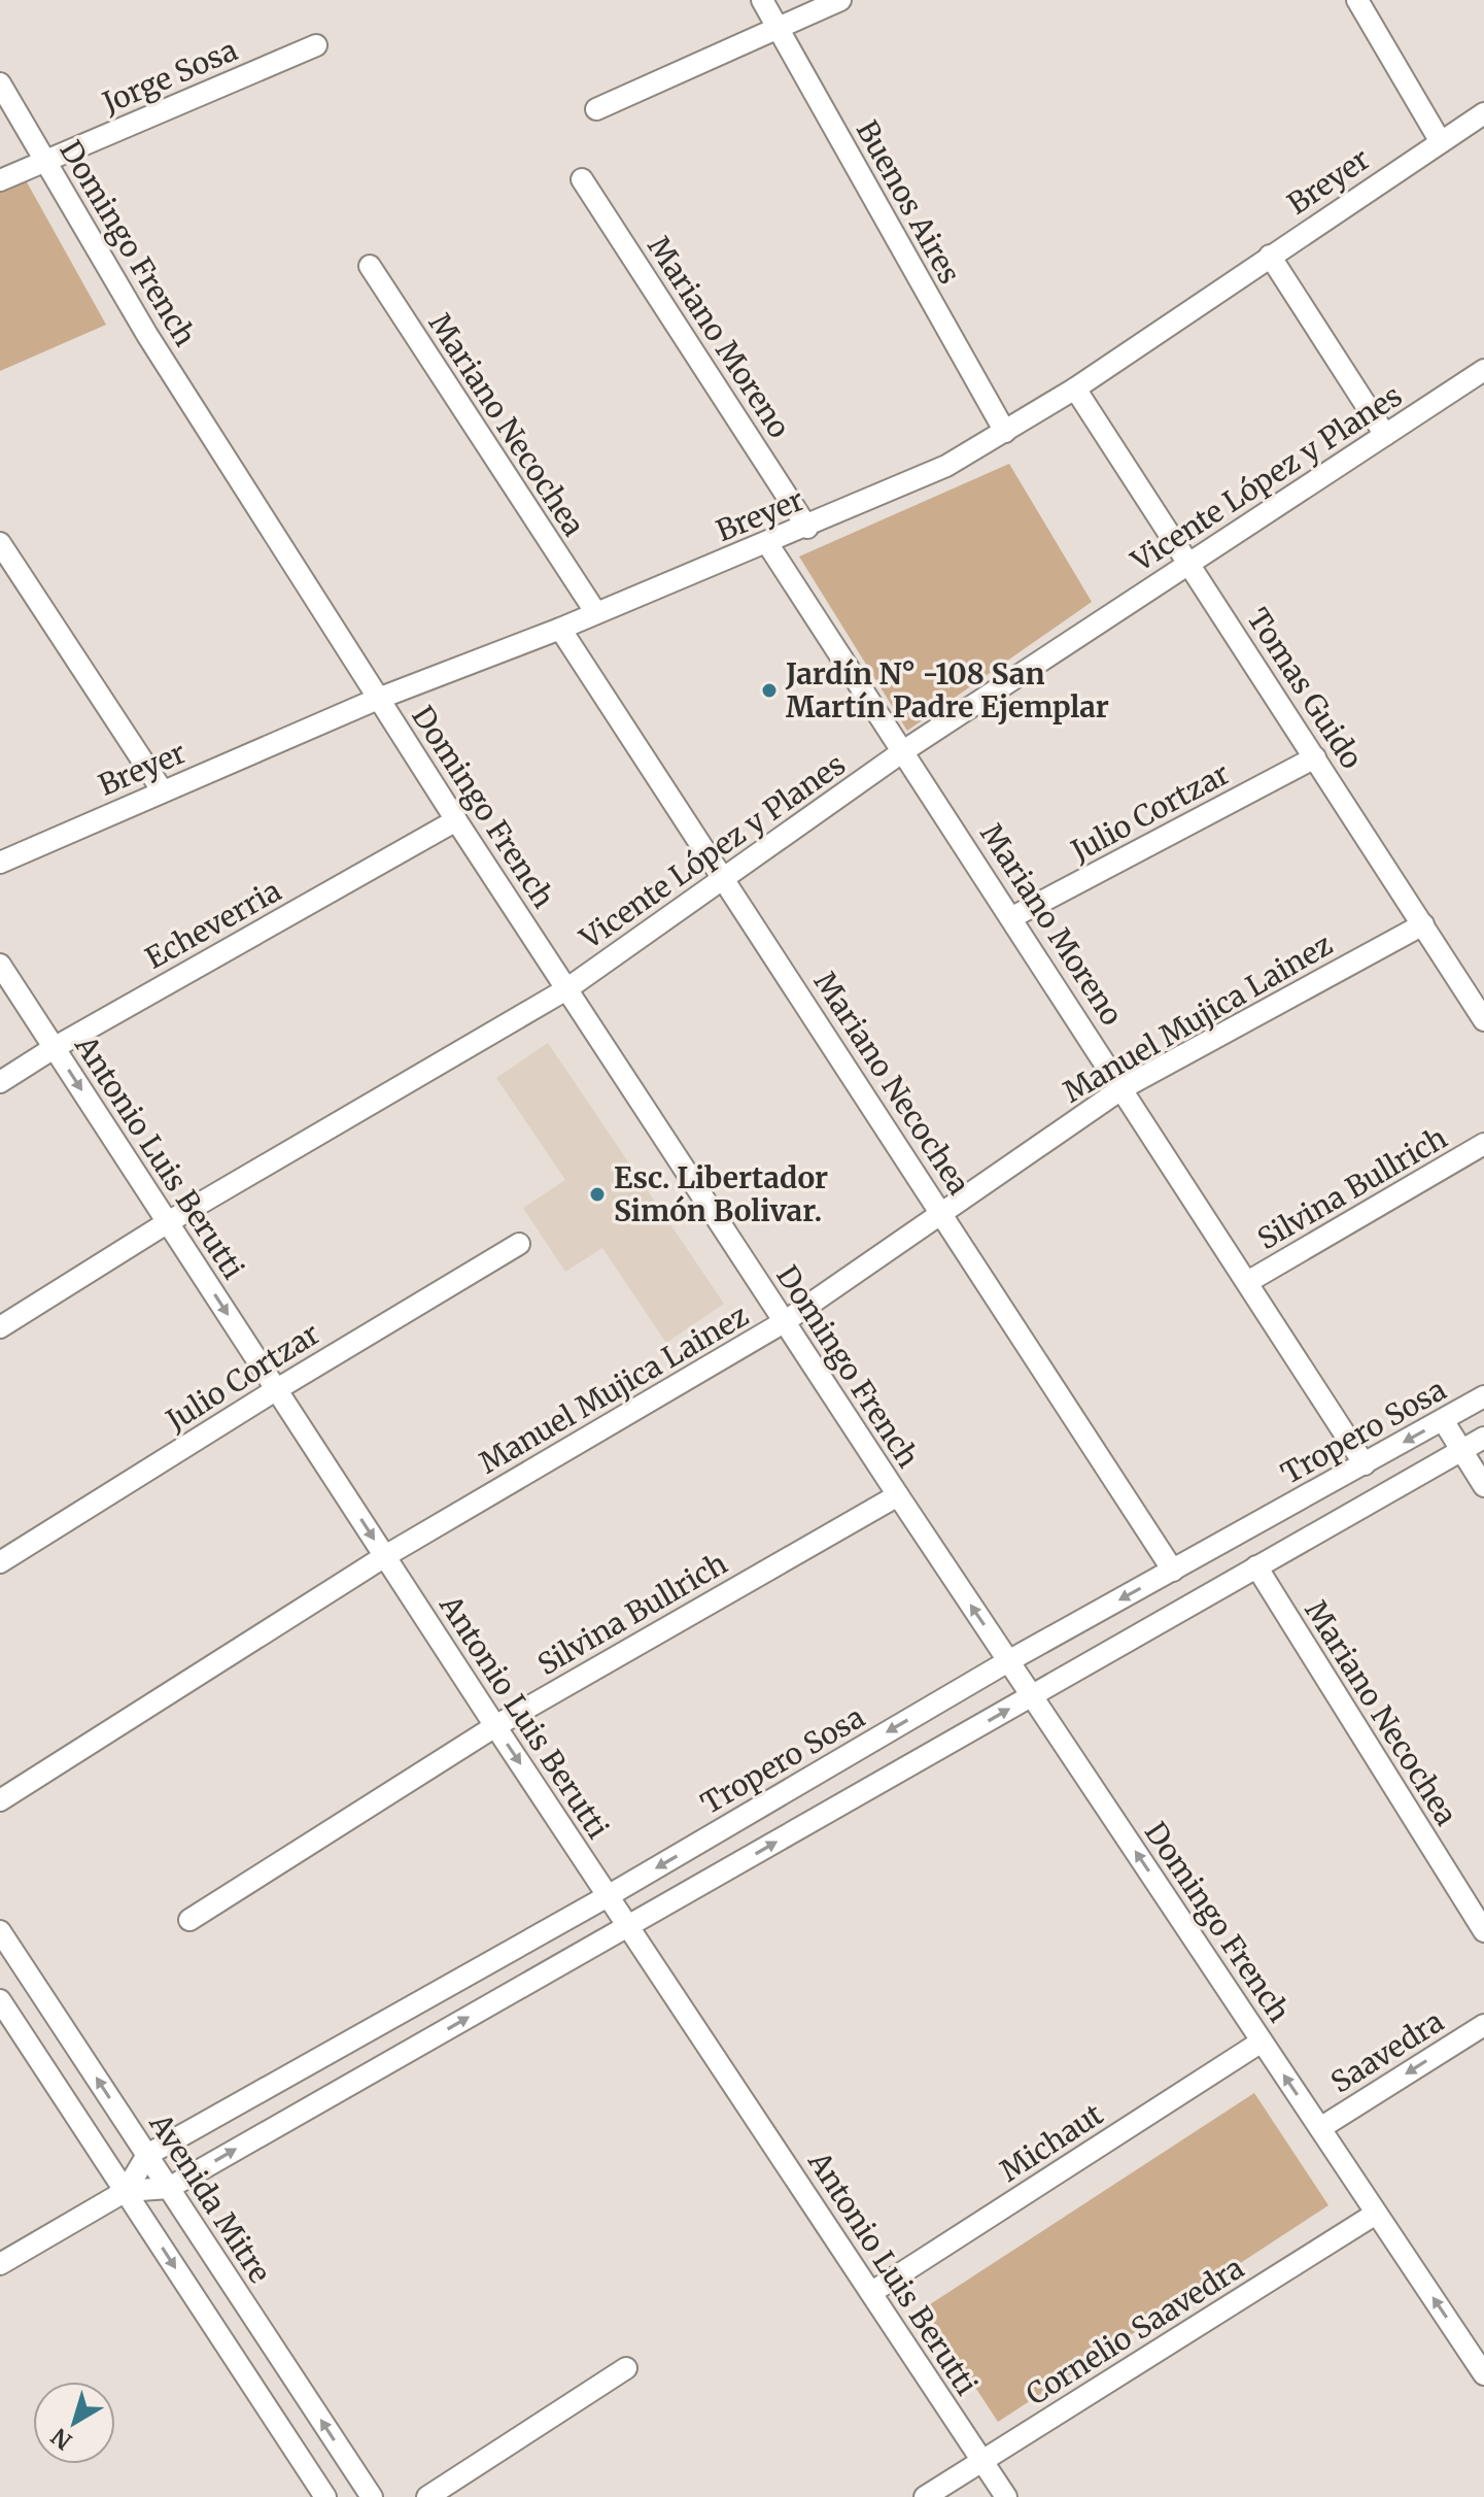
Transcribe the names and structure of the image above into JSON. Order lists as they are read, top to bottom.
{
  "streets": {
    "street": [
      "Jorge Sosa",
      "Breyer",
      "Buenos Aires",
      "Domingo French",
      "Mariano Moreno",
      "Mariano Necochea",
      "Vicente López y Planes",
      "Tomas Guido",
      "Julio Cortzar",
      "Echeverria",
      "Manuel Mujica Lainez",
      "Antonio Luis Berutti",
      "Silvina Bullrich",
      "Tropero Sosa",
      "Saavedra",
      "Michaut",
      "Avenida Mitre",
      "Cornelio Saavedra"
    ]
  },
  "crossings": [
    ["Jorge Sosa", "Domingo French"],
    ["Breyer", "Buenos Aires"],
    ["Breyer", "Domingo French"],
    ["Breyer", "Mariano Moreno"],
    ["Breyer", "Mariano Necochea"],
    ["Breyer", "Tomas Guido"],
    ["Domingo French", "Vicente López y Planes"],
    ["Domingo French", "Echeverria"],
    ["Domingo French", "Manuel Mujica Lainez"],
    ["Domingo French", "Silvina Bullrich"],
    ["Domingo French", "Tropero Sosa"],
    ["Domingo French", "Saavedra"],
    ["Domingo French", "Michaut"],
    ["Domingo French", "Cornelio Saavedra"],
    ["Mariano Moreno", "Vicente López y Planes"],
    ["Mariano Moreno", "Julio Cortzar"],
    ["Mariano Moreno", "Manuel Mujica Lainez"],
    ["Mariano Moreno", "Silvina Bullrich"],
    ["Mariano Moreno", "Tropero Sosa"],
    ["Mariano Necochea", "Vicente López y Planes"],
    ["Mariano Necochea", "Manuel Mujica Lainez"],
    ["Mariano Necochea", "Tropero Sosa"],
    ["Vicente López y Planes", "Tomas Guido"],
    ["Vicente López y Planes", "Antonio Luis Berutti"],
    ["Tomas Guido", "Julio Cortzar"],
    ["Tomas Guido", "Manuel Mujica Lainez"],
    ["Julio Cortzar", "Antonio Luis Berutti"],
    ["Echeverria", "Antonio Luis Berutti"],
    ["Manuel Mujica Lainez", "Antonio Luis Berutti"],
    ["Antonio Luis Berutti", "Silvina Bullrich"],
    ["Antonio Luis Berutti", "Tropero Sosa"],
    ["Antonio Luis Berutti", "Michaut"],
    ["Antonio Luis Berutti", "Cornelio Saavedra"],
    ["Tropero Sosa", "Avenida Mitre"]
  ],
  "one_way": ["Antonio Luis Berutti", "Saavedra"],
  "places": ["Jardín N° -108 San Martín Padre Ejemplar", "Esc. Libertador Simón Bolivar."],
  "north": "bottom left"
}
